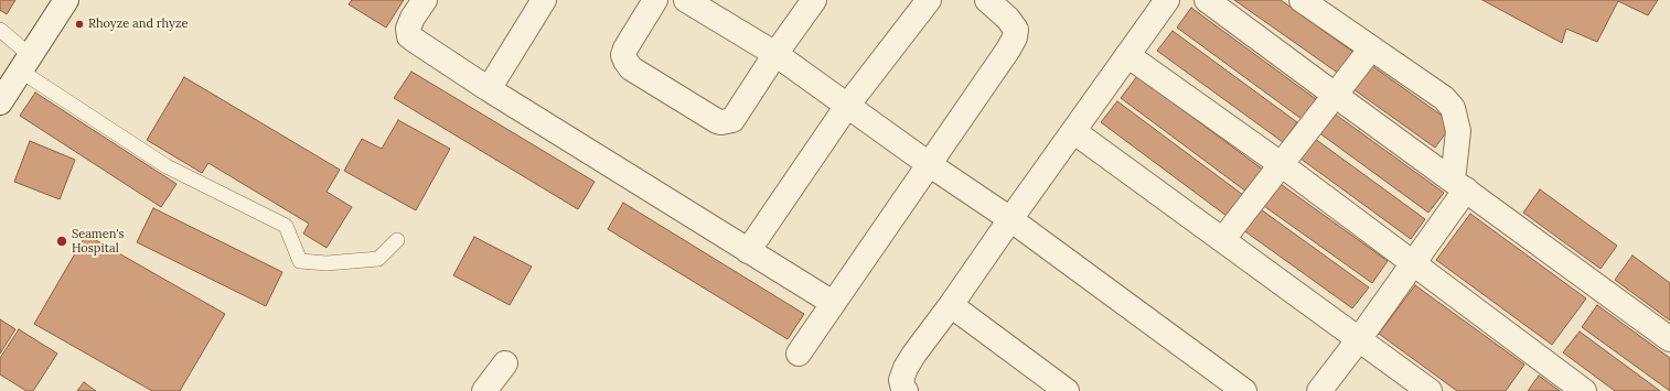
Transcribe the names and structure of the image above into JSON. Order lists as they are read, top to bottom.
{
  "places": ["Rhoyze and rhyze", "Seamen's Hospital"]
}
